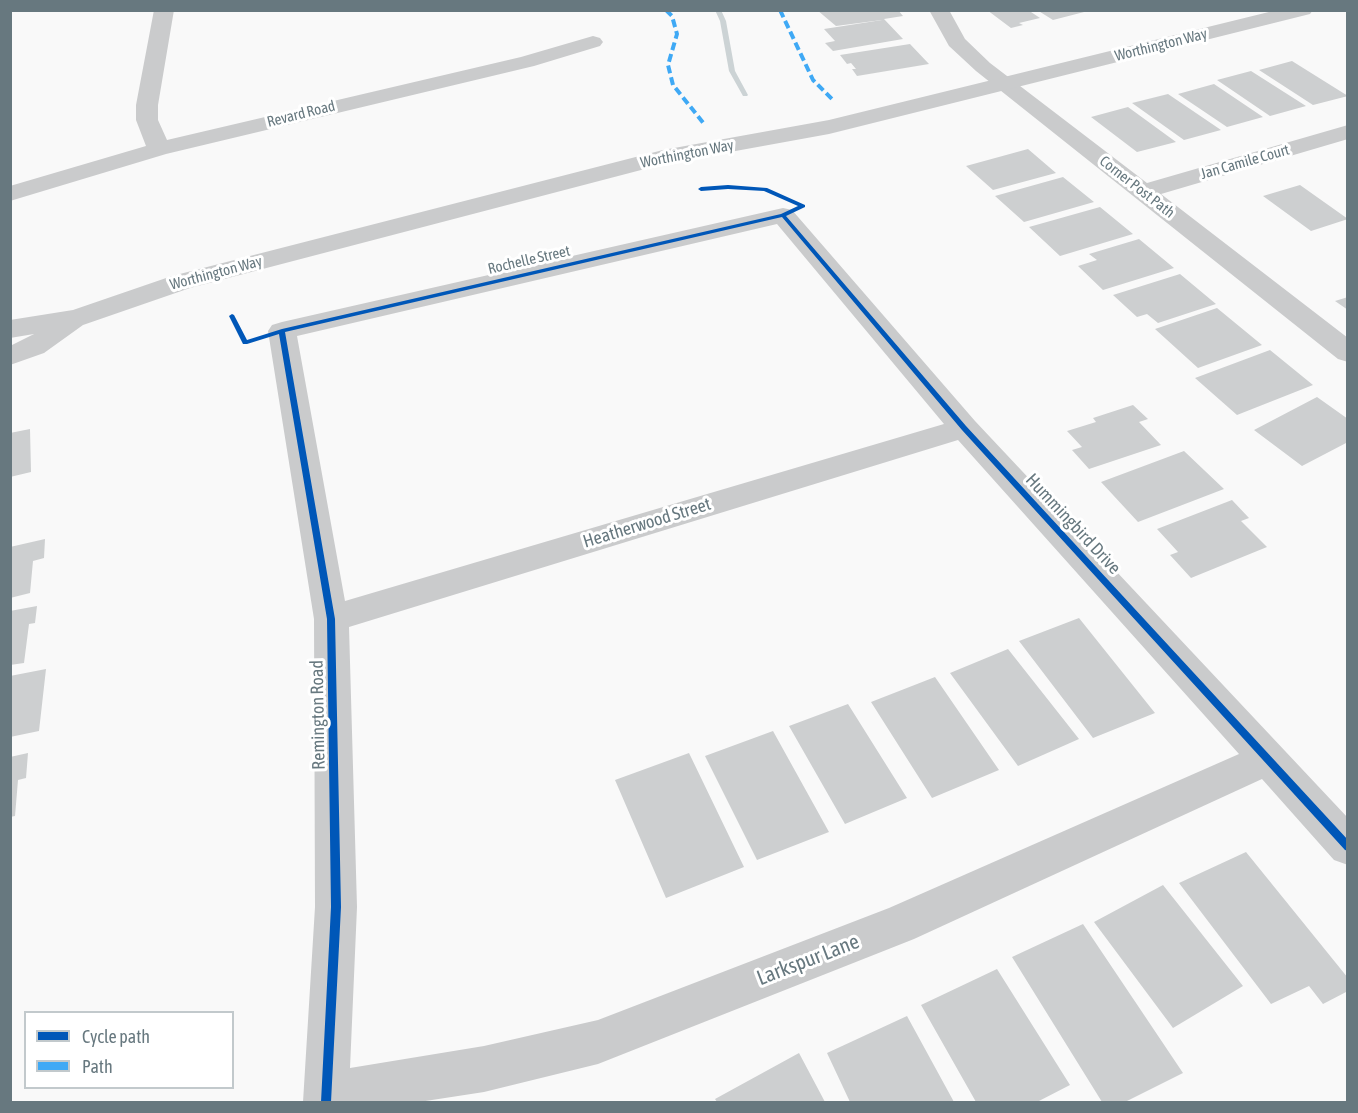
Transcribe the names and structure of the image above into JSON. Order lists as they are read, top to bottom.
{
  "streets": {
    "street": [
      "Worthington Way",
      "Revard Road",
      "Jan Camile Court",
      "Corner Post Path",
      "Rochelle Street",
      "Heatherwood Street",
      "Hummingbird Drive",
      "Remington Road",
      "Larkspur Lane"
    ]
  },
  "crossings": [
    ["Worthington Way", "Corner Post Path"],
    ["Jan Camile Court", "Corner Post Path"],
    ["Rochelle Street", "Hummingbird Drive"],
    ["Rochelle Street", "Remington Road"],
    ["Heatherwood Street", "Hummingbird Drive"],
    ["Heatherwood Street", "Remington Road"],
    ["Hummingbird Drive", "Larkspur Lane"],
    ["Remington Road", "Larkspur Lane"]
  ],
  "legend": ["Cycle path", "Path"]
}
